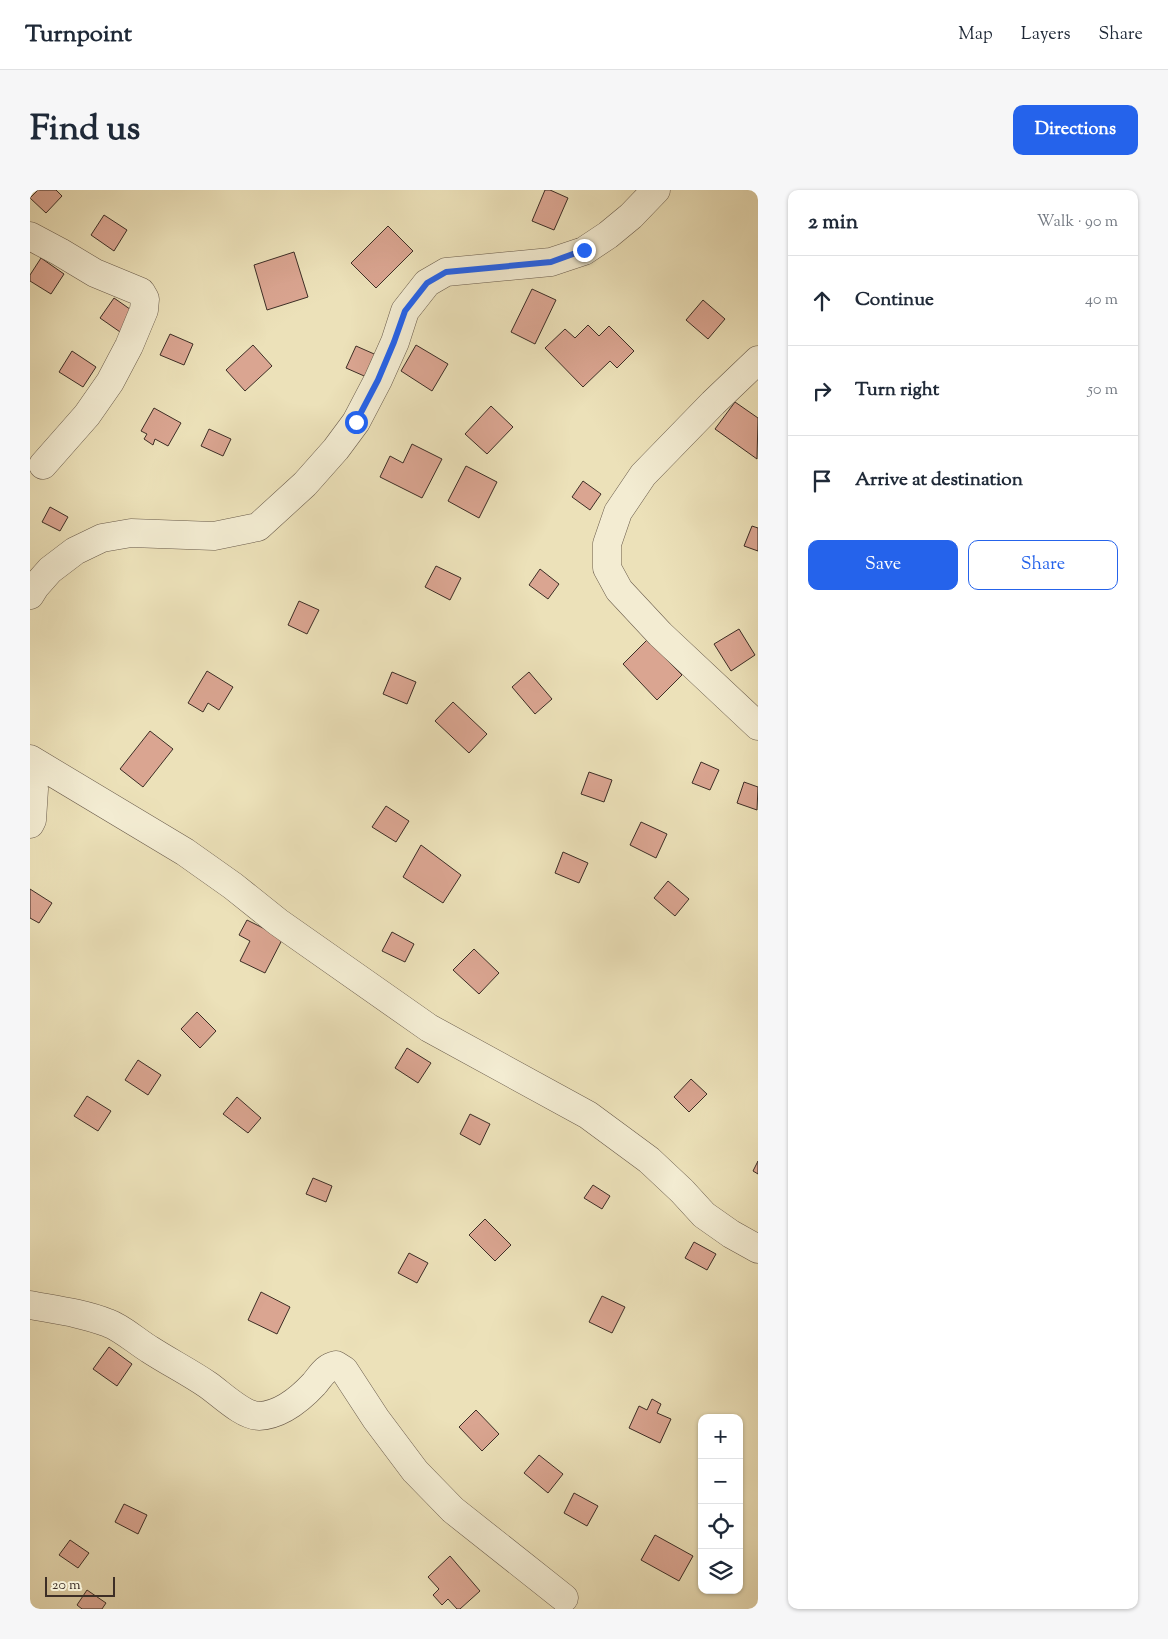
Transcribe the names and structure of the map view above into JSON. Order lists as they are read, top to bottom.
{
  "scale_bar": "20 m",
  "page": {
    "header": "Turnpoint",
    "nav": ["Map", "Layers", "Share"],
    "title": "Find us",
    "buttons": [
      "Directions",
      ["Save", "Share"]
    ],
    "heading": ["2 min", "Walk · 90 m"],
    "list": [
      ["Continue", "40 m"],
      ["Turn right", "50 m"],
      "Arrive at destination"
    ],
    "map_buttons": ["+", "−"],
    "scale": "20 m"
  }
}
